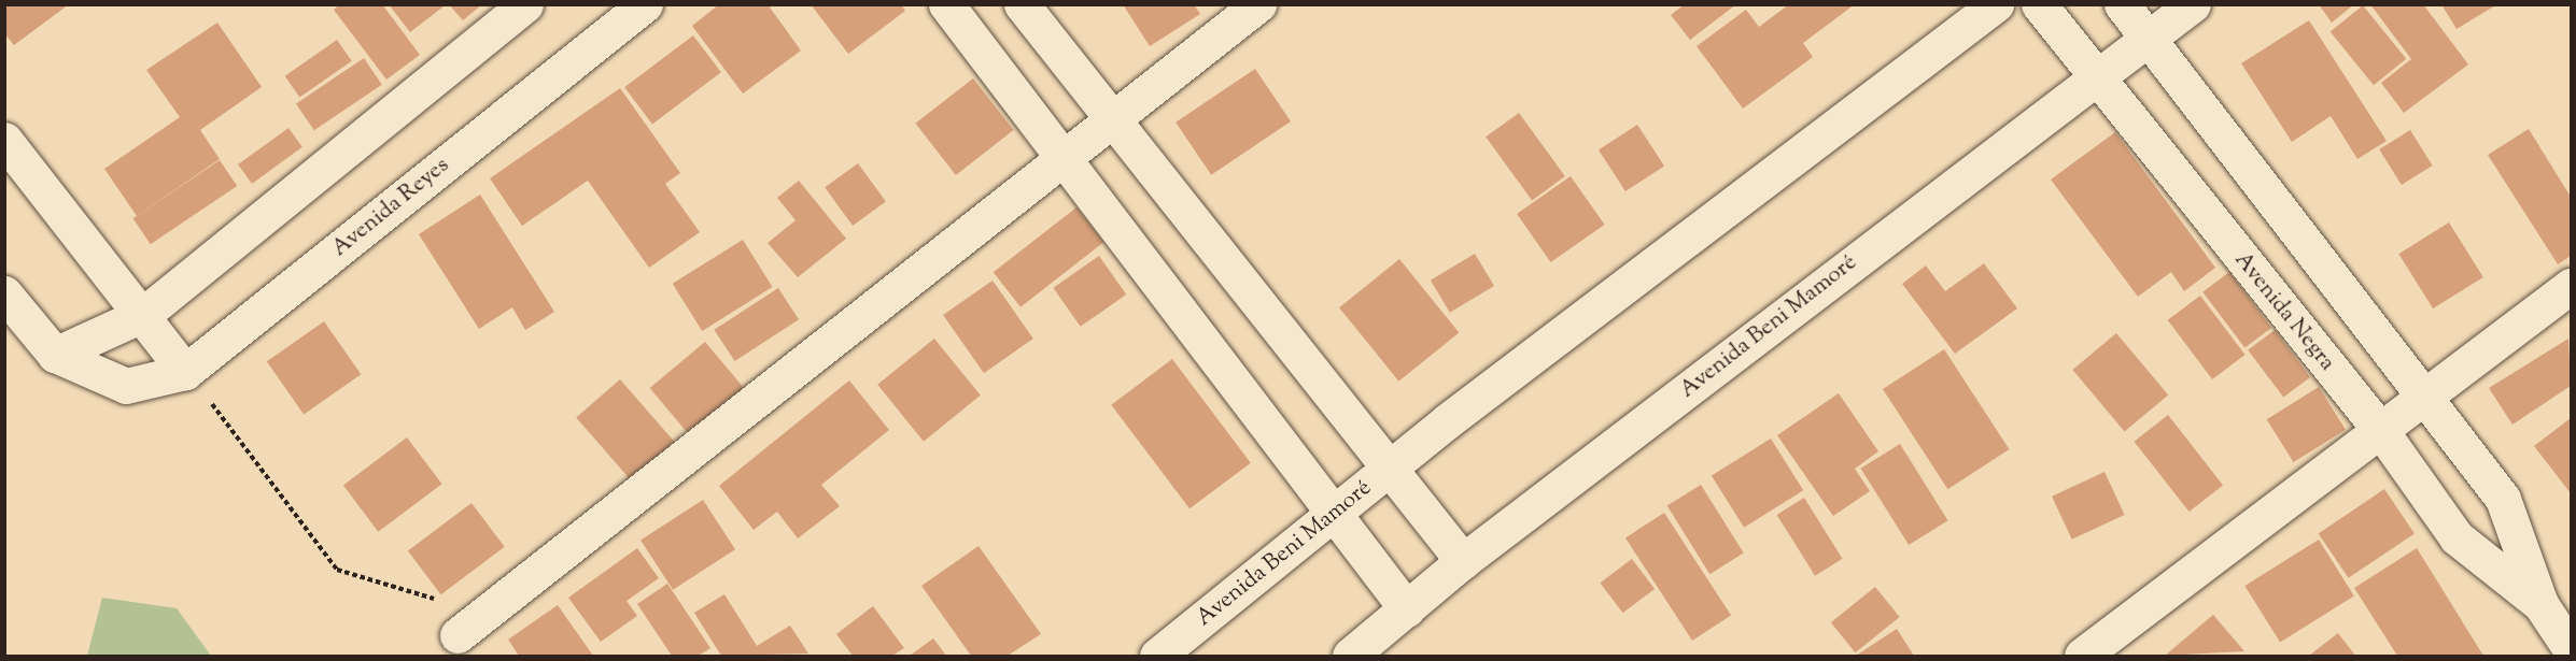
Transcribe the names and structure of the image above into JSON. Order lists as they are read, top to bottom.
{
  "streets": {
    "street": ["Avenida Reyes", "Avenida Negra", "Avenida Beni Mamoré"]
  },
  "crossings": [
    ["Avenida Negra", "Avenida Beni Mamoré"]
  ]
}
